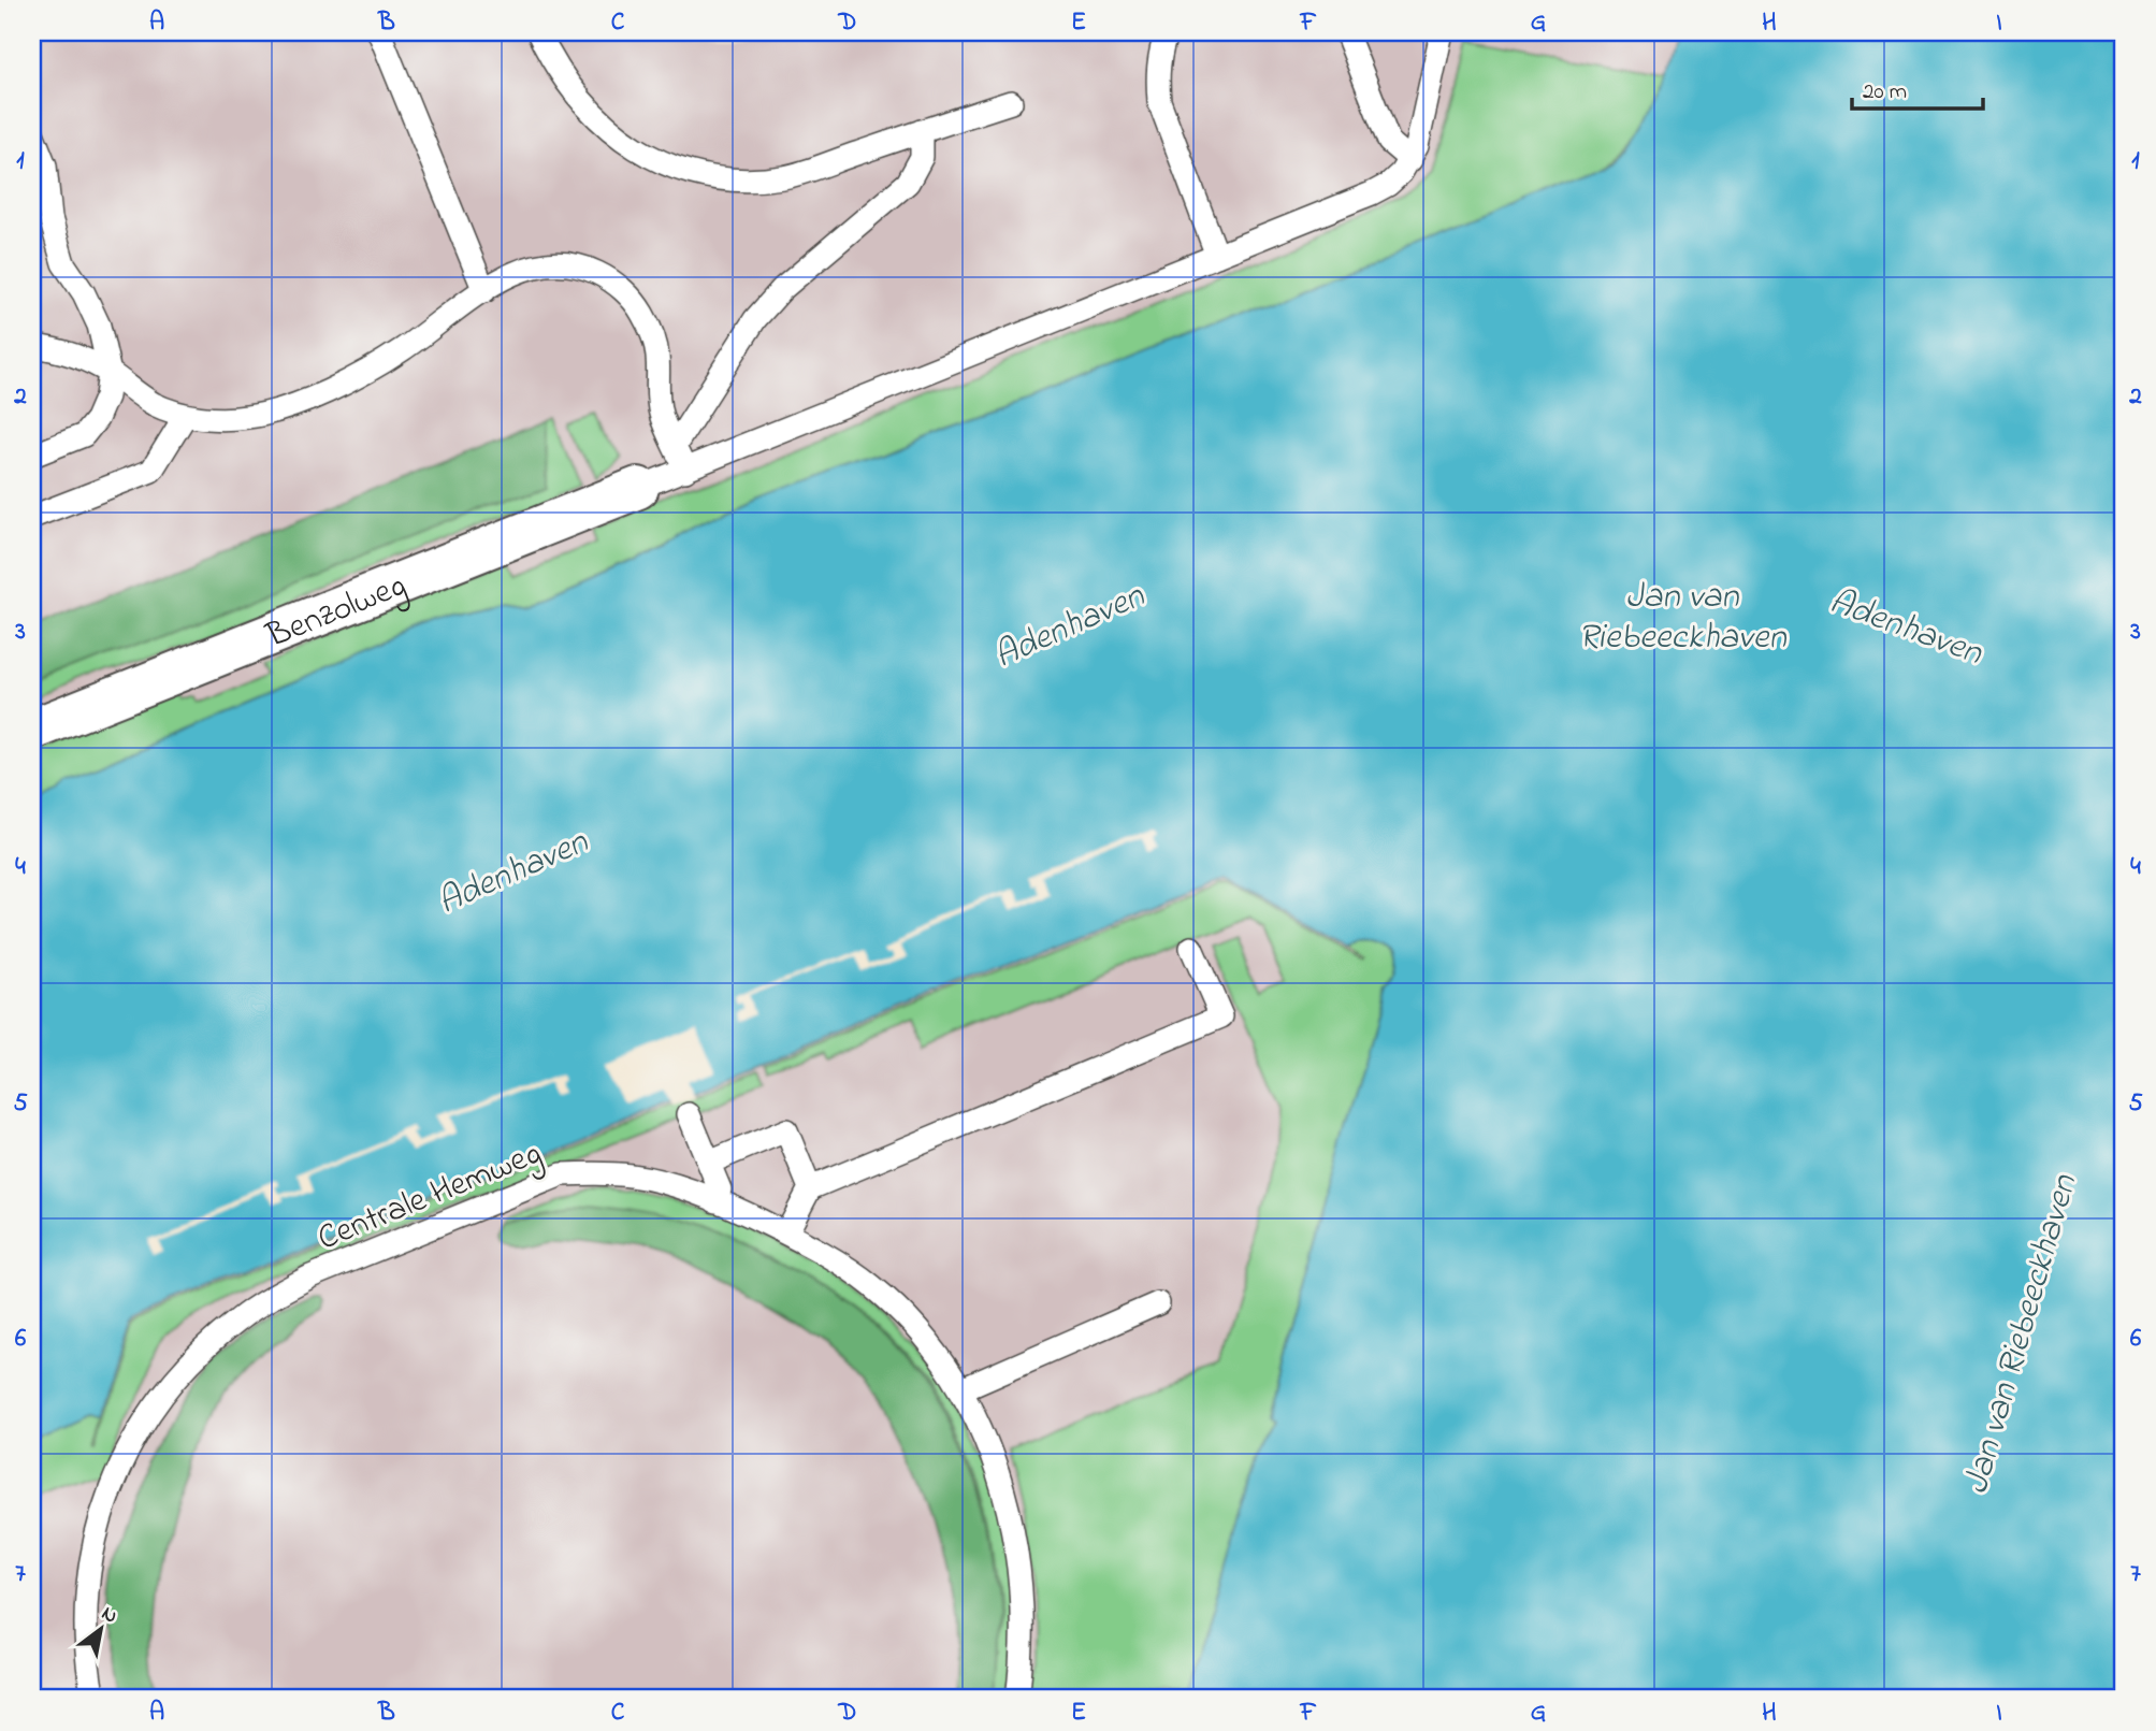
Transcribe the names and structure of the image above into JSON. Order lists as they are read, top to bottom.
{
  "streets": {
    "street": ["Benzolweg"],
    "lane": ["Centrale Hemweg"]
  },
  "water": ["Jan van Riebeeckhaven", "Adenhaven"],
  "scale_bar": "20 m",
  "north": "top right",
  "grid": {
    "columns": [
      "A",
      "B",
      "C",
      "D",
      "E",
      "F",
      "G",
      "H",
      "I"
    ],
    "rows": [
      "1",
      "2",
      "3",
      "4",
      "5",
      "6",
      "7"
    ]
  }
}
